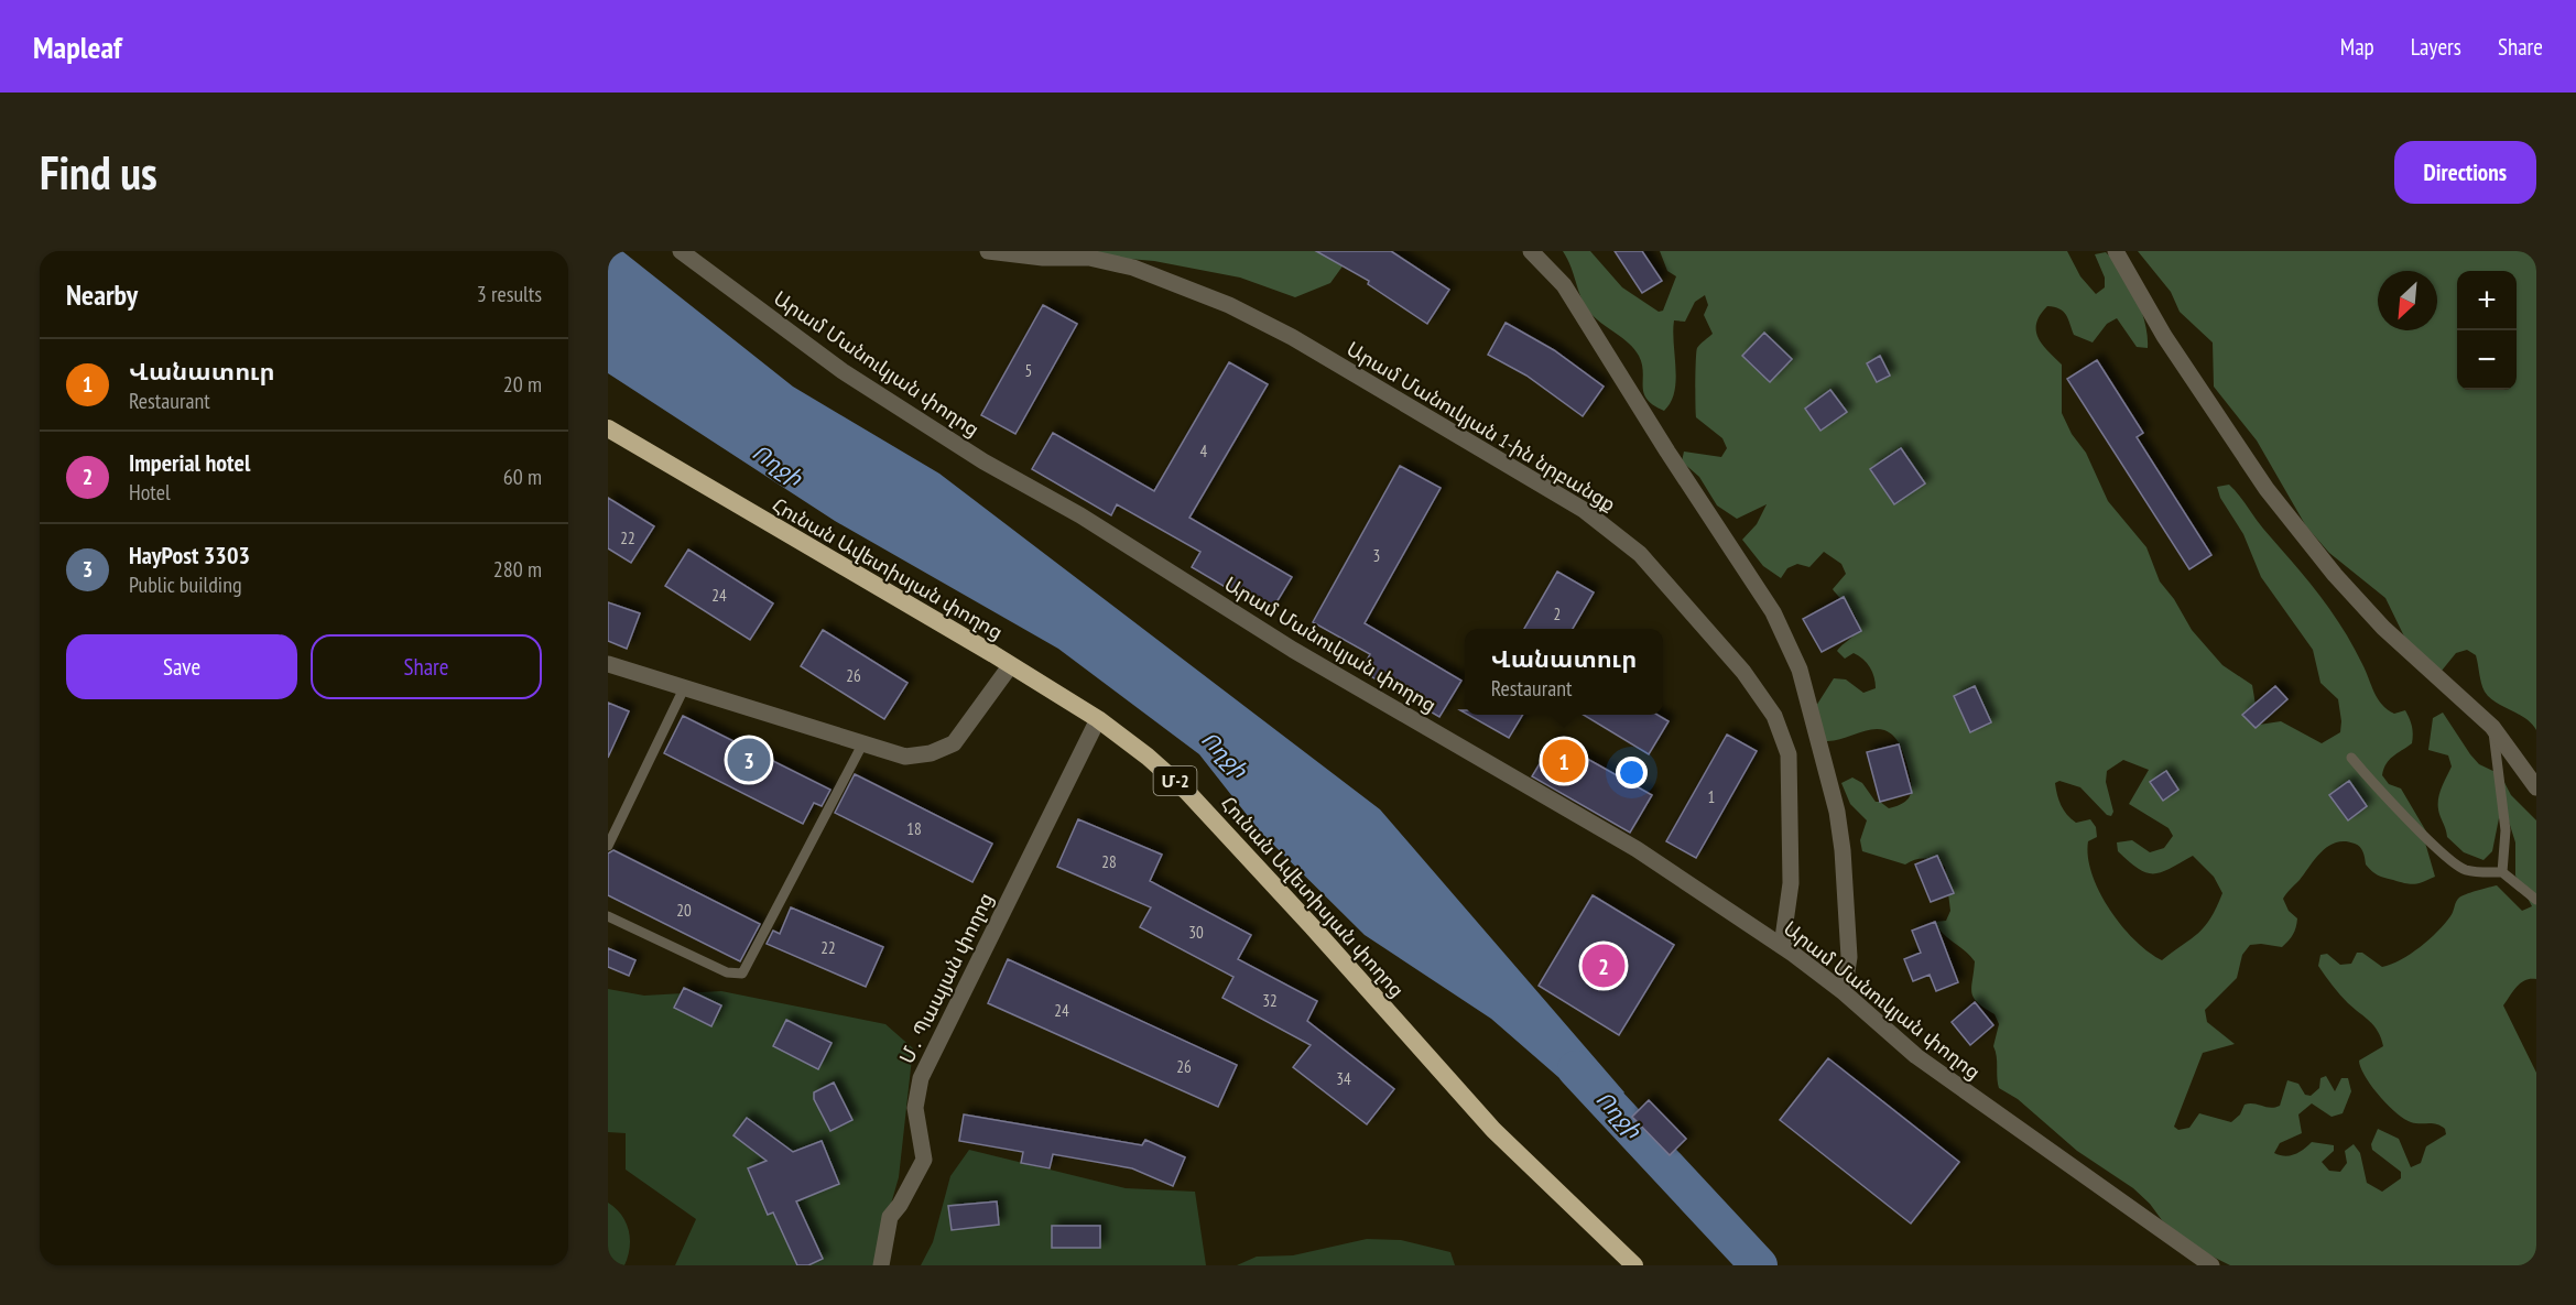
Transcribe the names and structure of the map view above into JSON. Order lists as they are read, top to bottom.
{
  "streets": {
    "highway": ["Հունան Ավետիսյան փողոց", "Մ-2"],
    "street": ["Արամ Մանուկյան փողոց", "Արամ Մանուկյան 1-ին նրբանցք", "Մ․ Պապյան փողոց"]
  },
  "crossings": [
    ["Արամ Մանուկյան փողոց", "Արամ Մանուկյան 1-ին նրբանցք"],
    ["Հունան Ավետիսյան փողոց", "Մ․ Պապյան փողոց"]
  ],
  "water": ["Ողջի"],
  "house_numbers": [
    "5",
    "4",
    "22",
    "3",
    "24",
    "2",
    "26",
    "1",
    "18",
    "28",
    "20",
    "30",
    "22",
    "32",
    "24",
    "26",
    "34"
  ],
  "north": "bottom left",
  "page": {
    "header": "Mapleaf",
    "nav": ["Map", "Layers", "Share"],
    "buttons": [
      "Directions",
      ["Save", "Share"]
    ],
    "title": "Find us",
    "heading": ["Nearby", "3 results"],
    "map_buttons": ["+", "−"],
    "list": [
      {
        "mark": "1",
        "name": "Վանատուր",
        "note": "Restaurant",
        "value": "20 m"
      },
      {
        "mark": "2",
        "name": "Imperial hotel",
        "note": "Hotel",
        "value": "60 m"
      },
      {
        "mark": "3",
        "name": "HayPost 3303",
        "note": "Public building",
        "value": "280 m"
      }
    ],
    "popup": ["Վանատուր", "Restaurant"],
    "pins": ["3", "1", "2"]
  }
}
